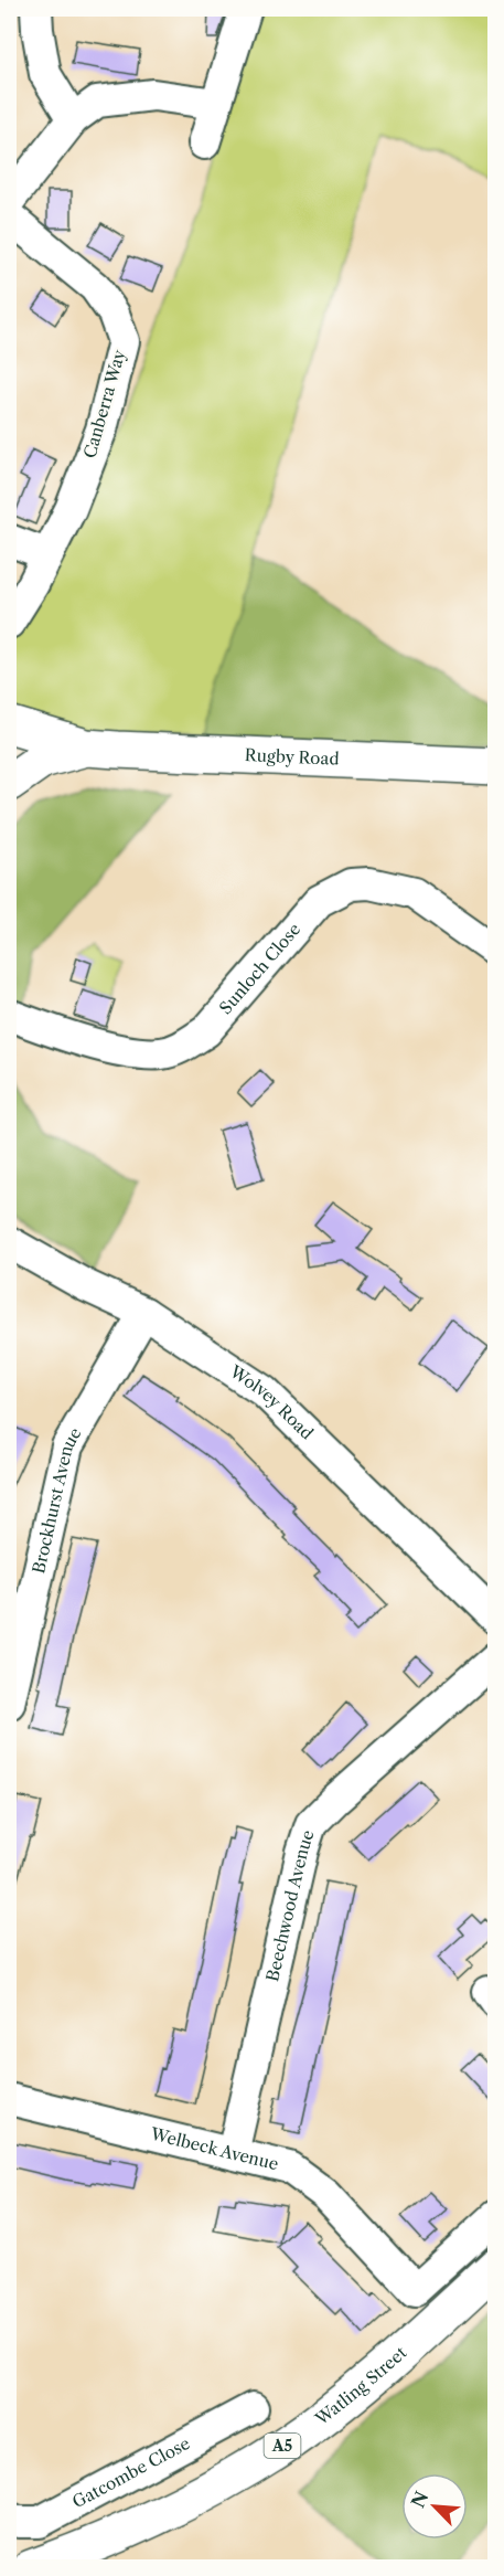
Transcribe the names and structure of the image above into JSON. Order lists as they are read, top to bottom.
{
  "streets": {
    "main road": ["Rugby Road", "Watling Street", "A5"],
    "street": [
      "Canberra Way",
      "Sunloch Close",
      "Wolvey Road",
      "Brockhurst Avenue",
      "Beechwood Avenue",
      "Welbeck Avenue",
      "Gatcombe Close"
    ]
  },
  "crossings": [
    ["Wolvey Road", "Brockhurst Avenue"],
    ["Beechwood Avenue", "Welbeck Avenue"]
  ],
  "north": "top left"
}
